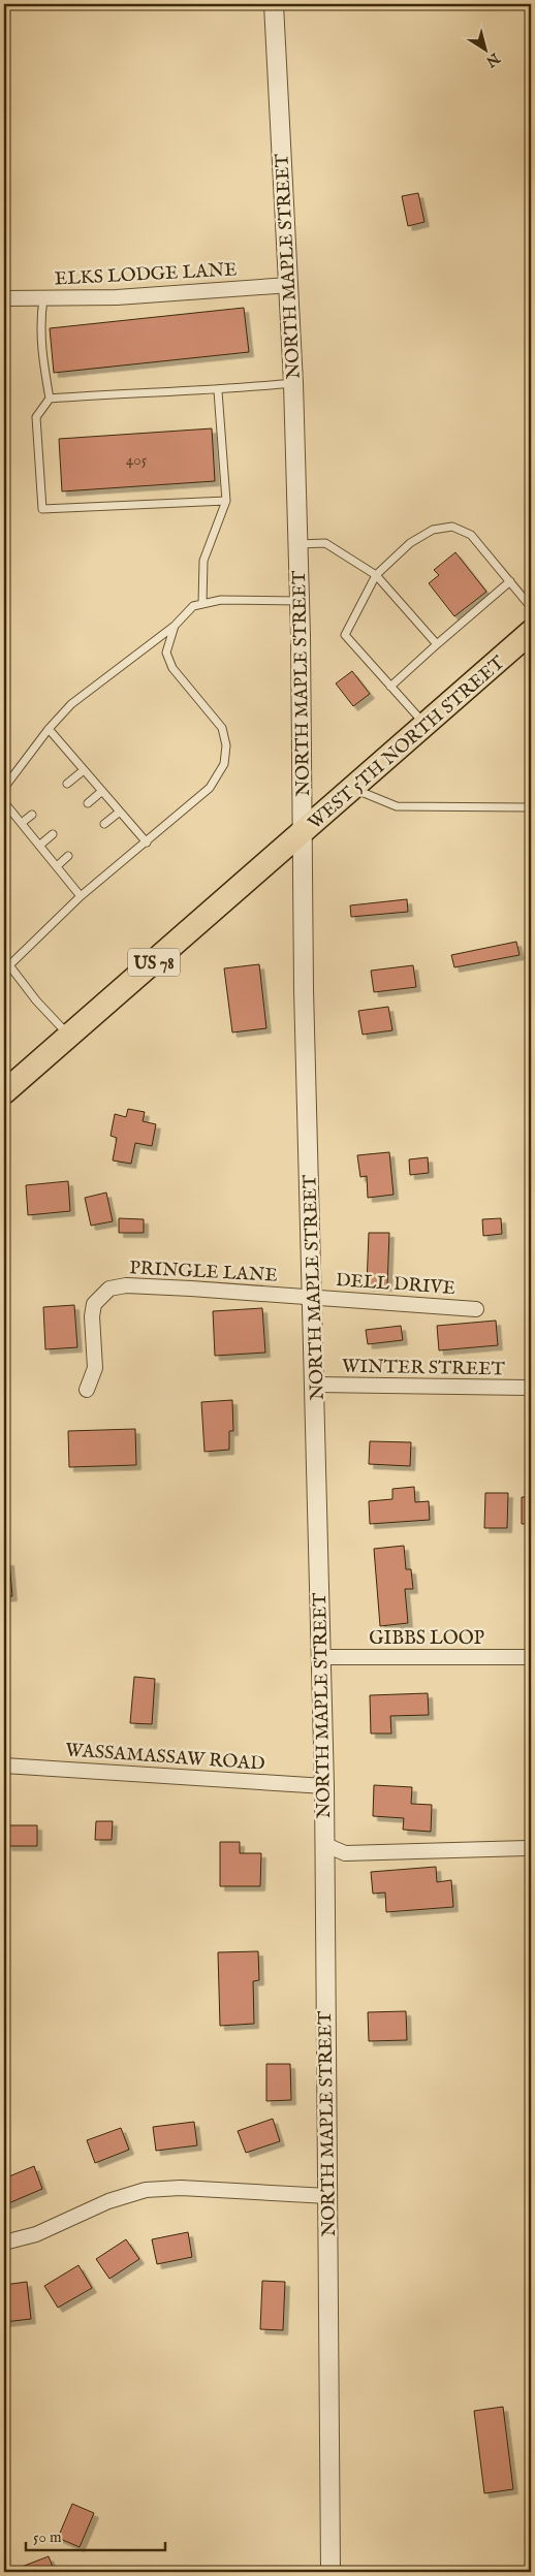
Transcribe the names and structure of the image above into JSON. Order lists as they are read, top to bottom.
{
  "streets": {
    "main road": ["WEST 5TH NORTH STREET", "US 78"],
    "street": [
      "NORTH MAPLE STREET",
      "ELKS LODGE LANE",
      "PRINGLE LANE",
      "DELL DRIVE",
      "WINTER STREET",
      "GIBBS LOOP",
      "WASSAMASSAW ROAD"
    ]
  },
  "crossings": [
    ["NORTH MAPLE STREET", "ELKS LODGE LANE"],
    ["NORTH MAPLE STREET", "WEST 5TH NORTH STREET"],
    ["NORTH MAPLE STREET", "US 78"],
    ["NORTH MAPLE STREET", "PRINGLE LANE"],
    ["NORTH MAPLE STREET", "DELL DRIVE"],
    ["NORTH MAPLE STREET", "WINTER STREET"],
    ["NORTH MAPLE STREET", "GIBBS LOOP"],
    ["NORTH MAPLE STREET", "WASSAMASSAW ROAD"],
    ["WEST 5TH NORTH STREET", "US 78"],
    ["PRINGLE LANE", "DELL DRIVE"]
  ],
  "house_numbers": ["405"],
  "scale_bar": "50 m",
  "north": "bottom right"
}
